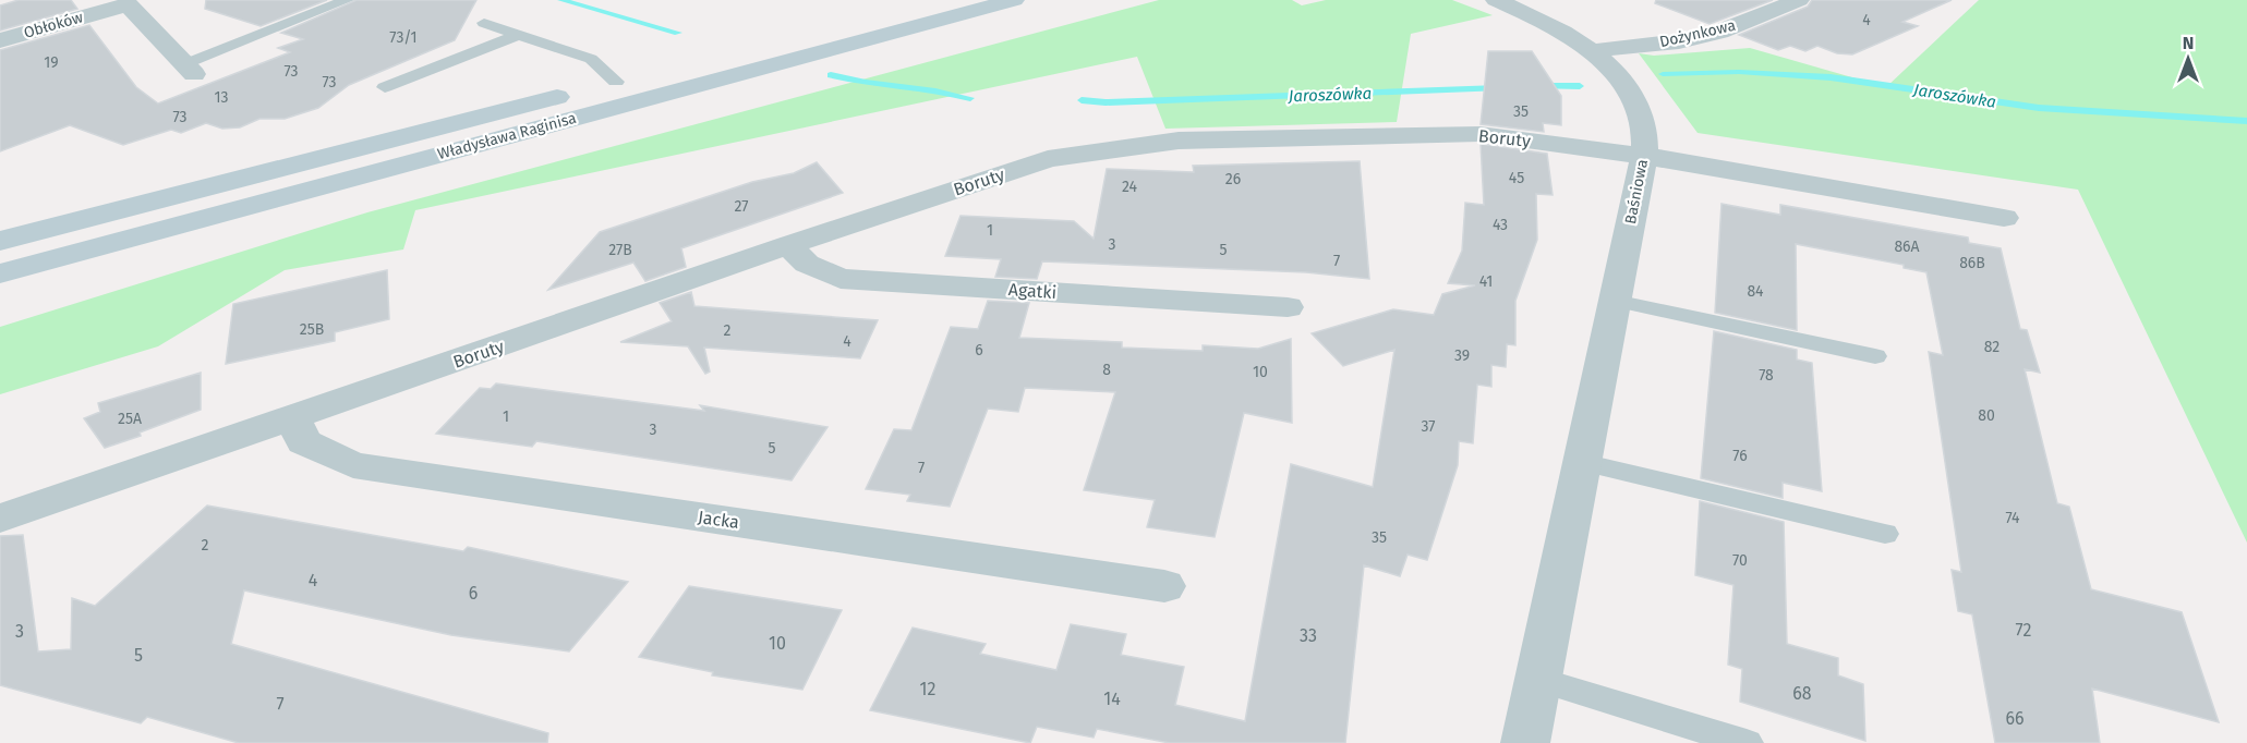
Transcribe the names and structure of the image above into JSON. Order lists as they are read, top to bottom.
{
  "streets": {
    "main road": ["Władysława Raginisa"],
    "street": [
      "Obłoków",
      "Dożynkowa",
      "Boruty",
      "Baśniowa",
      "Agatki",
      "Jacka"
    ]
  },
  "crossings": [
    ["Dożynkowa", "Baśniowa"],
    ["Boruty", "Baśniowa"],
    ["Boruty", "Agatki"],
    ["Boruty", "Jacka"]
  ],
  "water": ["Jaroszówka"],
  "house_numbers": [
    "4",
    "73/1",
    "19",
    "73",
    "73",
    "13",
    "35",
    "73",
    "45",
    "26",
    "24",
    "27",
    "43",
    "1",
    "3",
    "86A",
    "27B",
    "5",
    "7",
    "86B",
    "41",
    "84",
    "25B",
    "2",
    "4",
    "82",
    "6",
    "39",
    "8",
    "10",
    "78",
    "80",
    "1",
    "25A",
    "37",
    "3",
    "5",
    "76",
    "7",
    "74",
    "35",
    "2",
    "70",
    "4",
    "6",
    "72",
    "3",
    "33",
    "10",
    "5",
    "12",
    "68",
    "14",
    "7",
    "66"
  ],
  "north": "top"
}
